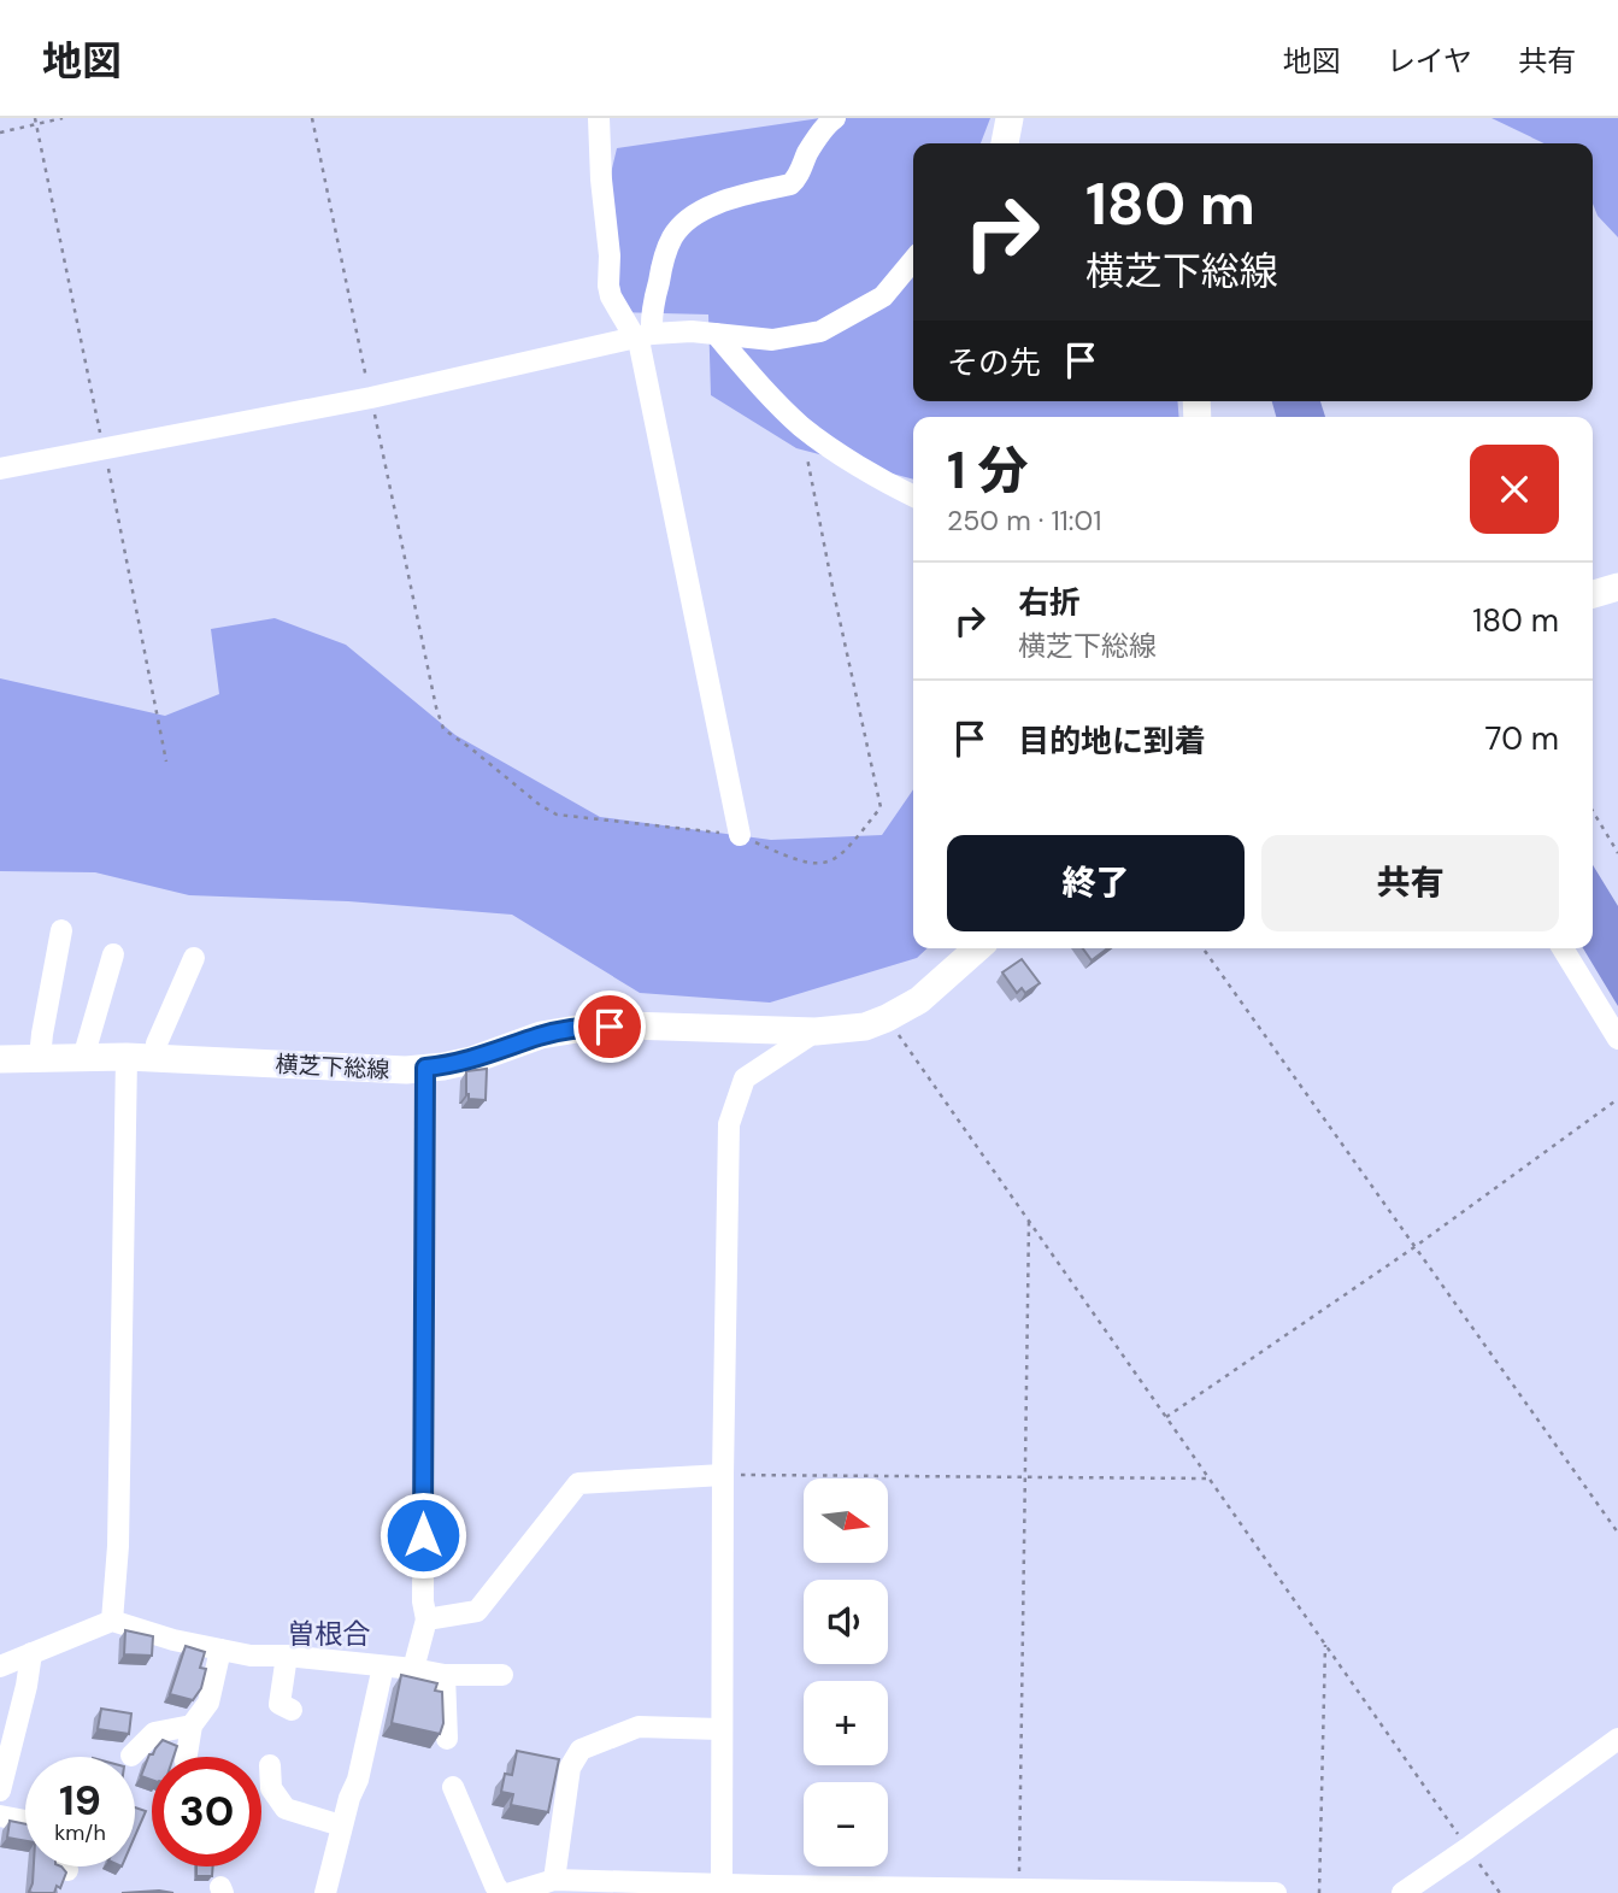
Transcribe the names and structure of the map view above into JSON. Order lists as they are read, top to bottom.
{
  "streets": {
    "main road": ["横芝下総線"]
  },
  "districts": ["曽根合"],
  "north": "right",
  "page": {
    "header": "地図",
    "nav": ["地図", "レイヤ", "共有"],
    "turn": ["180 m", "横芝下総線"],
    "then": "その先",
    "heading": ["1 分", "250 m · 11:01"],
    "list": [
      {
        "name": "右折",
        "note": "横芝下総線",
        "value": "180 m"
      },
      {
        "name": "目的地に到着",
        "value": "70 m"
      }
    ],
    "buttons": ["終了", "共有"],
    "map_buttons": ["+", "−"],
    "speed": "19 km/h",
    "limit": "30"
  }
}
